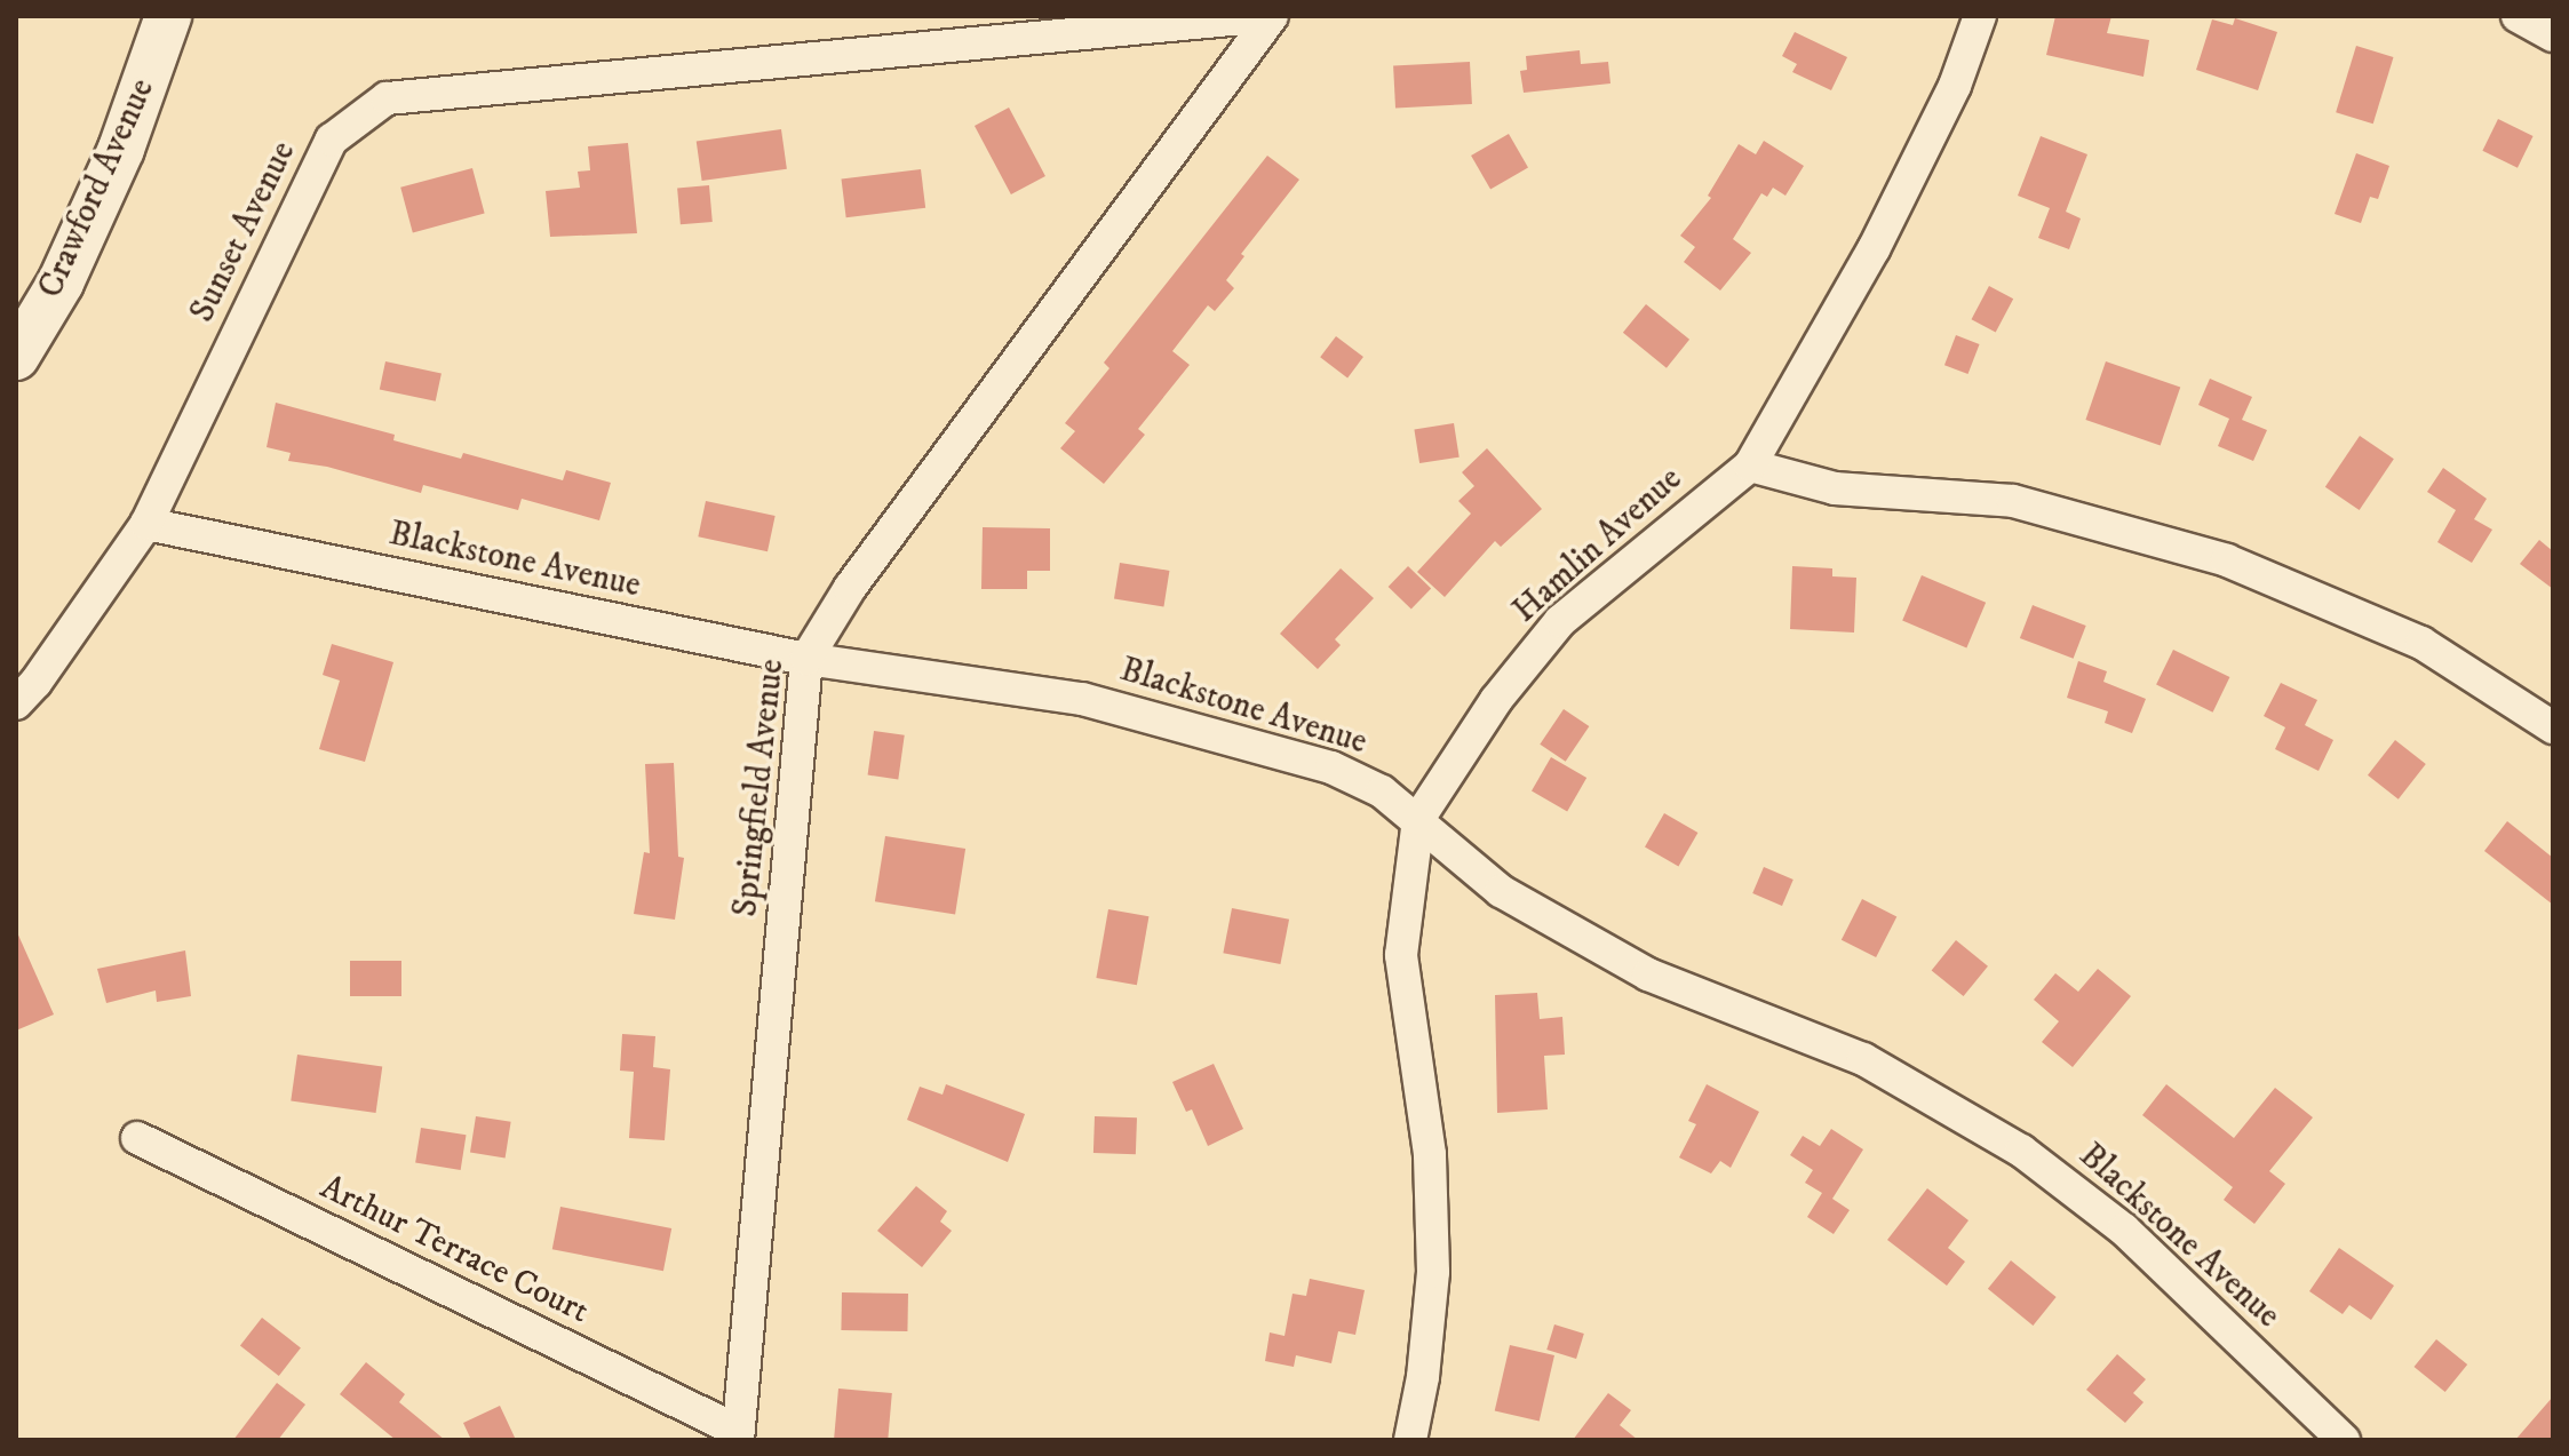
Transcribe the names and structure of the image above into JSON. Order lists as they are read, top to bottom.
{
  "streets": {
    "main road": ["Crawford Avenue"],
    "street": [
      "Sunset Avenue",
      "Hamlin Avenue",
      "Blackstone Avenue",
      "Springfield Avenue",
      "Arthur Terrace Court"
    ]
  },
  "crossings": [
    ["Sunset Avenue", "Blackstone Avenue"],
    ["Sunset Avenue", "Springfield Avenue"],
    ["Hamlin Avenue", "Blackstone Avenue"],
    ["Blackstone Avenue", "Springfield Avenue"],
    ["Springfield Avenue", "Arthur Terrace Court"]
  ]
}
